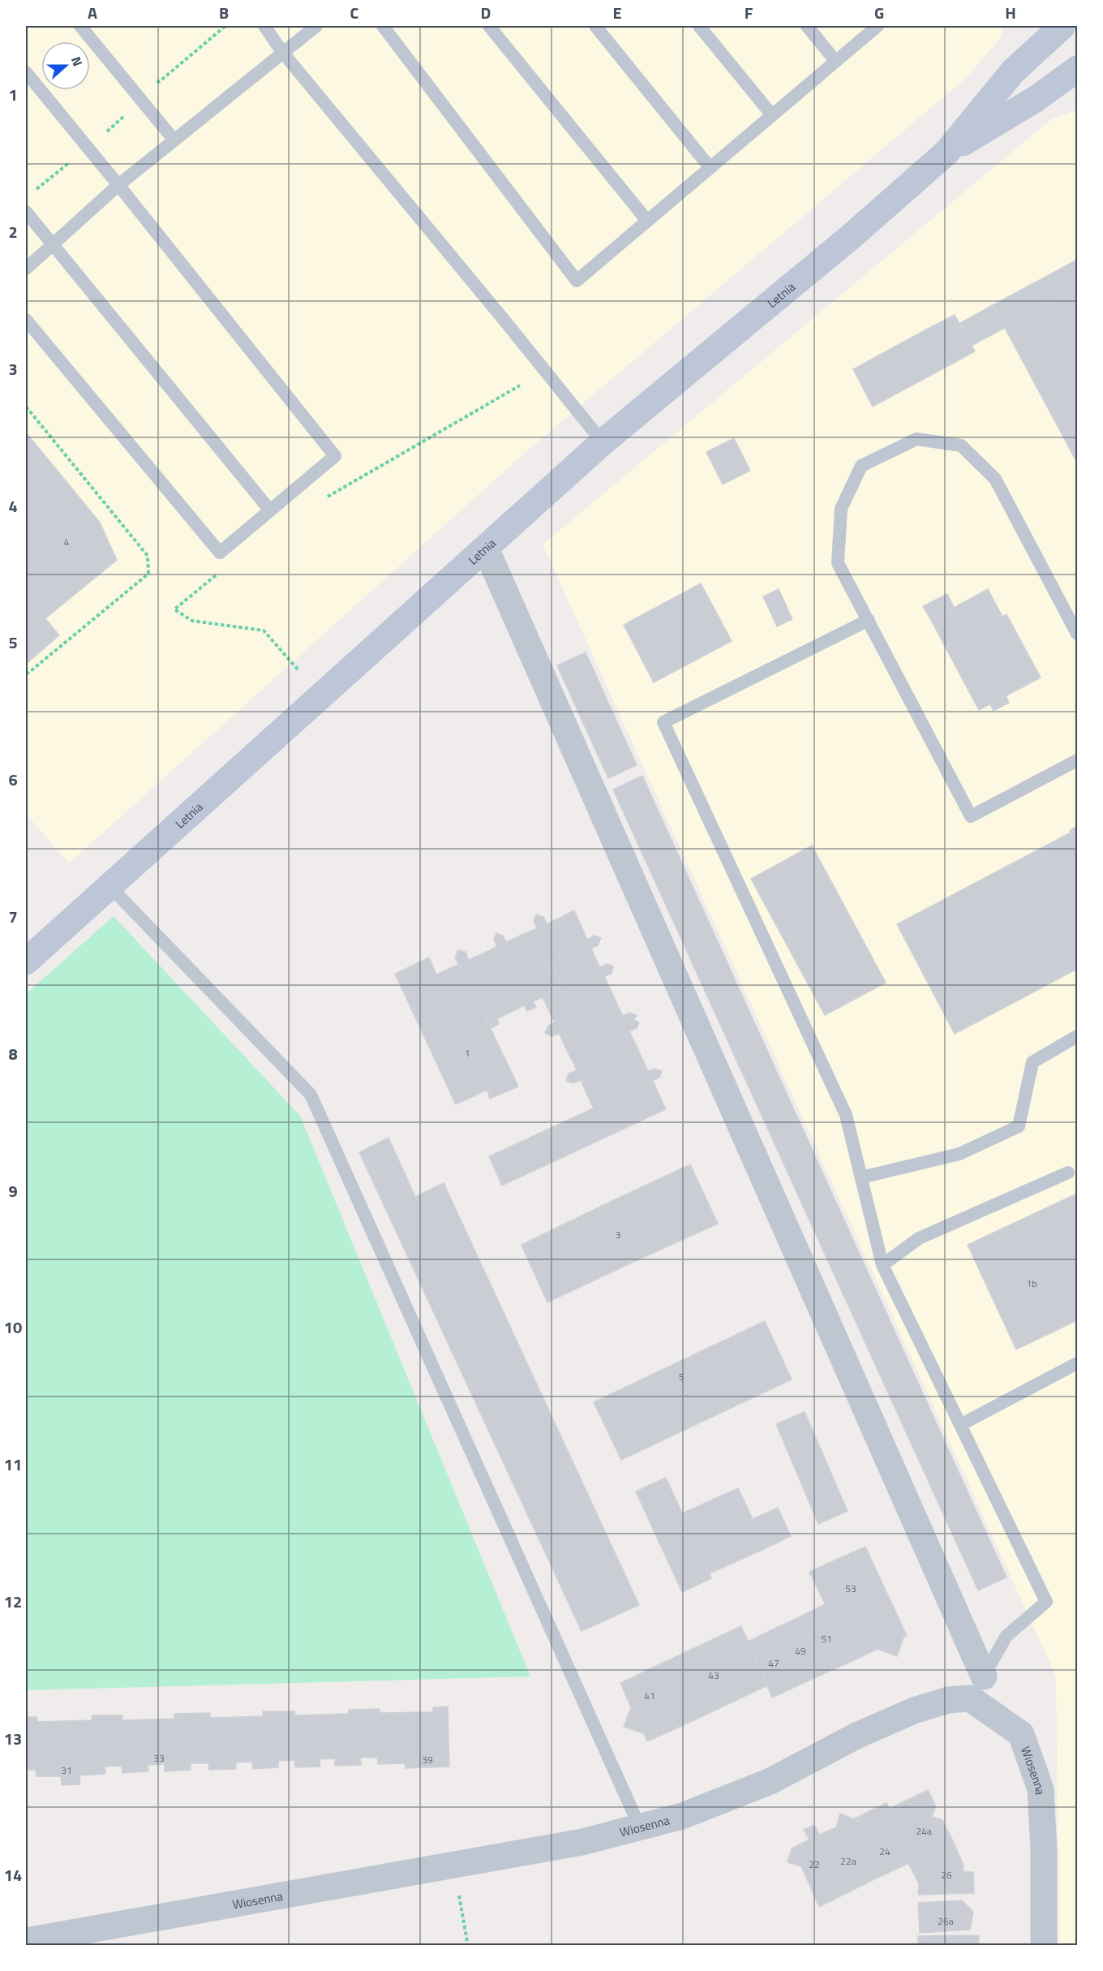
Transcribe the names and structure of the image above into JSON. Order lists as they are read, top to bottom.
{
  "streets": {
    "street": ["Letnia", "Wiosenna"]
  },
  "house_numbers": [
    "4",
    "1",
    "3",
    "1b",
    "5",
    "53",
    "51",
    "49",
    "47",
    "43",
    "41",
    "33",
    "39",
    "31",
    "24a",
    "24",
    "22a",
    "22",
    "26",
    "26a"
  ],
  "north": "right",
  "grid": {
    "columns": [
      "A",
      "B",
      "C",
      "D",
      "E",
      "F",
      "G",
      "H"
    ],
    "rows": [
      "1",
      "2",
      "3",
      "4",
      "5",
      "6",
      "7",
      "8",
      "9",
      "10",
      "11",
      "12",
      "13",
      "14"
    ]
  }
}
